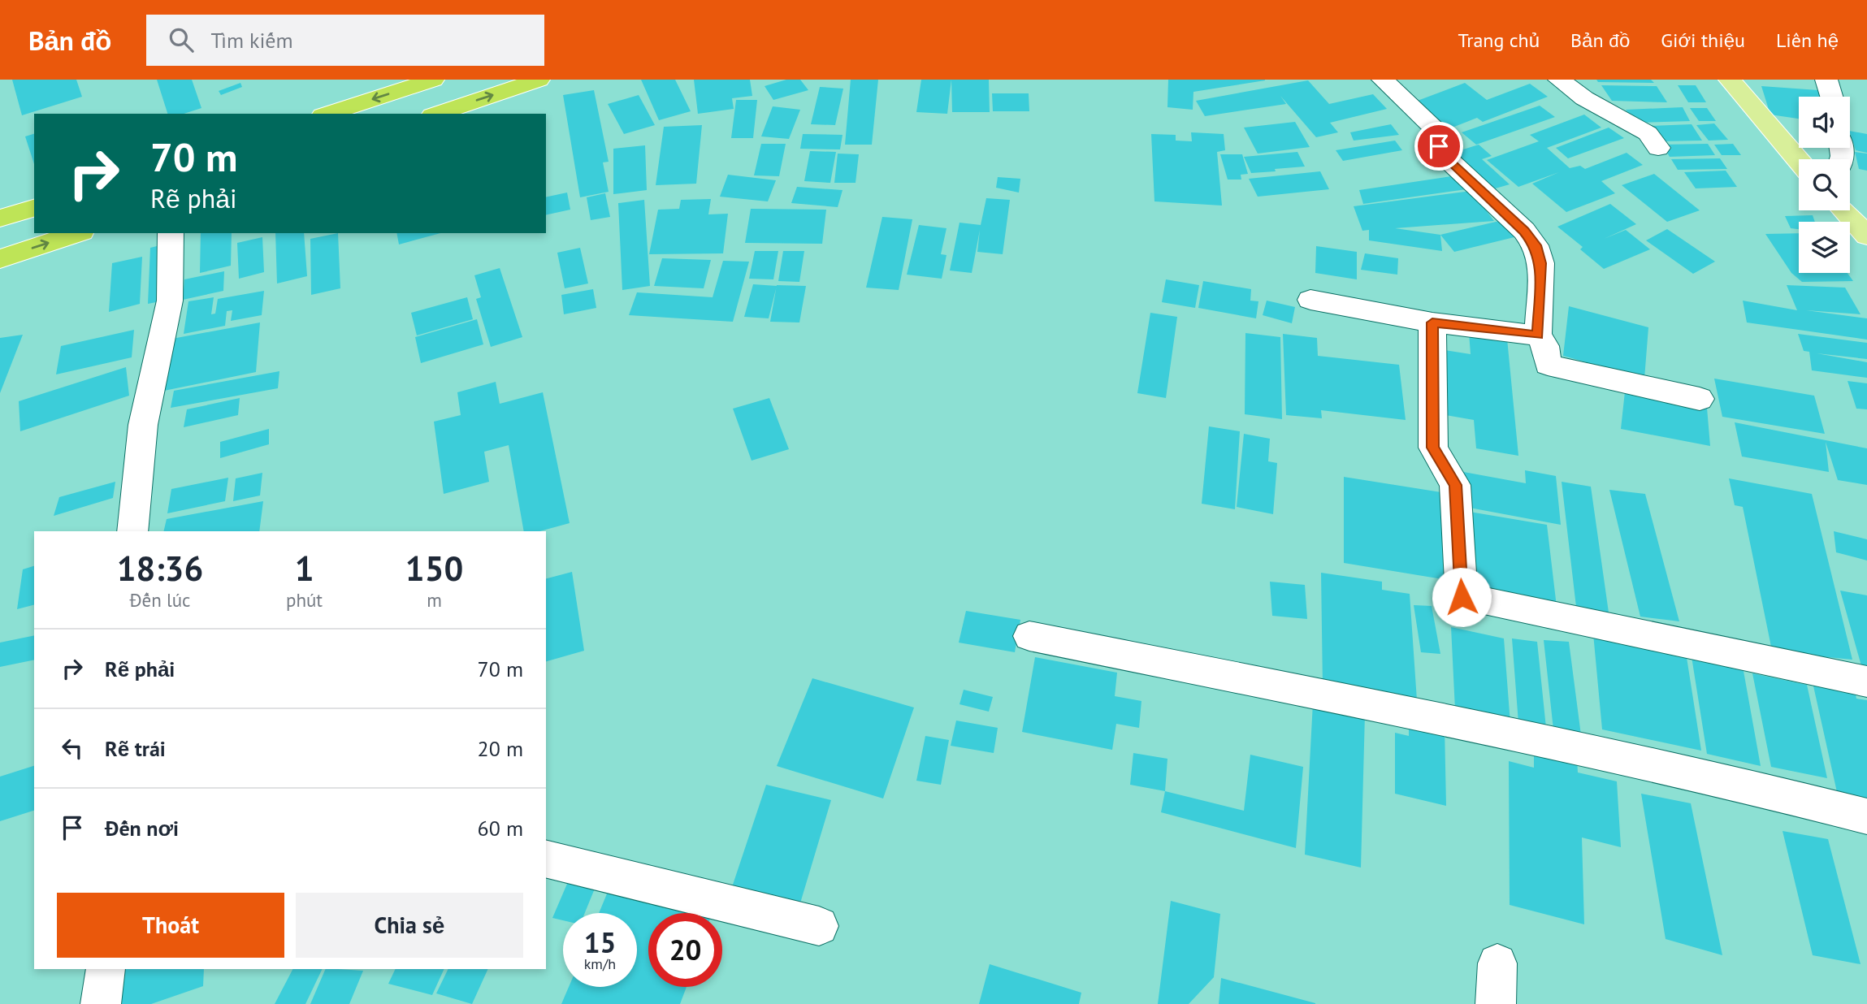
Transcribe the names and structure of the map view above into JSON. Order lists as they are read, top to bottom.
{
  "page": {
    "header": "Bản đồ",
    "search": "Tìm kiếm",
    "nav": [
      "Trang chủ",
      "Bản đồ",
      "Giới thiệu",
      "Liên hệ"
    ],
    "turn": ["70 m", "Rẽ phải"],
    "eta": [
      "18:36",
      "Đến lúc",
      "1",
      "phút",
      "150",
      "m"
    ],
    "list": [
      {
        "name": "Rẽ phải",
        "value": "70 m"
      },
      {
        "name": "Rẽ trái",
        "value": "20 m"
      },
      {
        "name": "Đến nơi",
        "value": "60 m"
      }
    ],
    "buttons": ["Thoát", "Chia sẻ"],
    "speed": "15 km/h",
    "limit": "20"
  }
}
